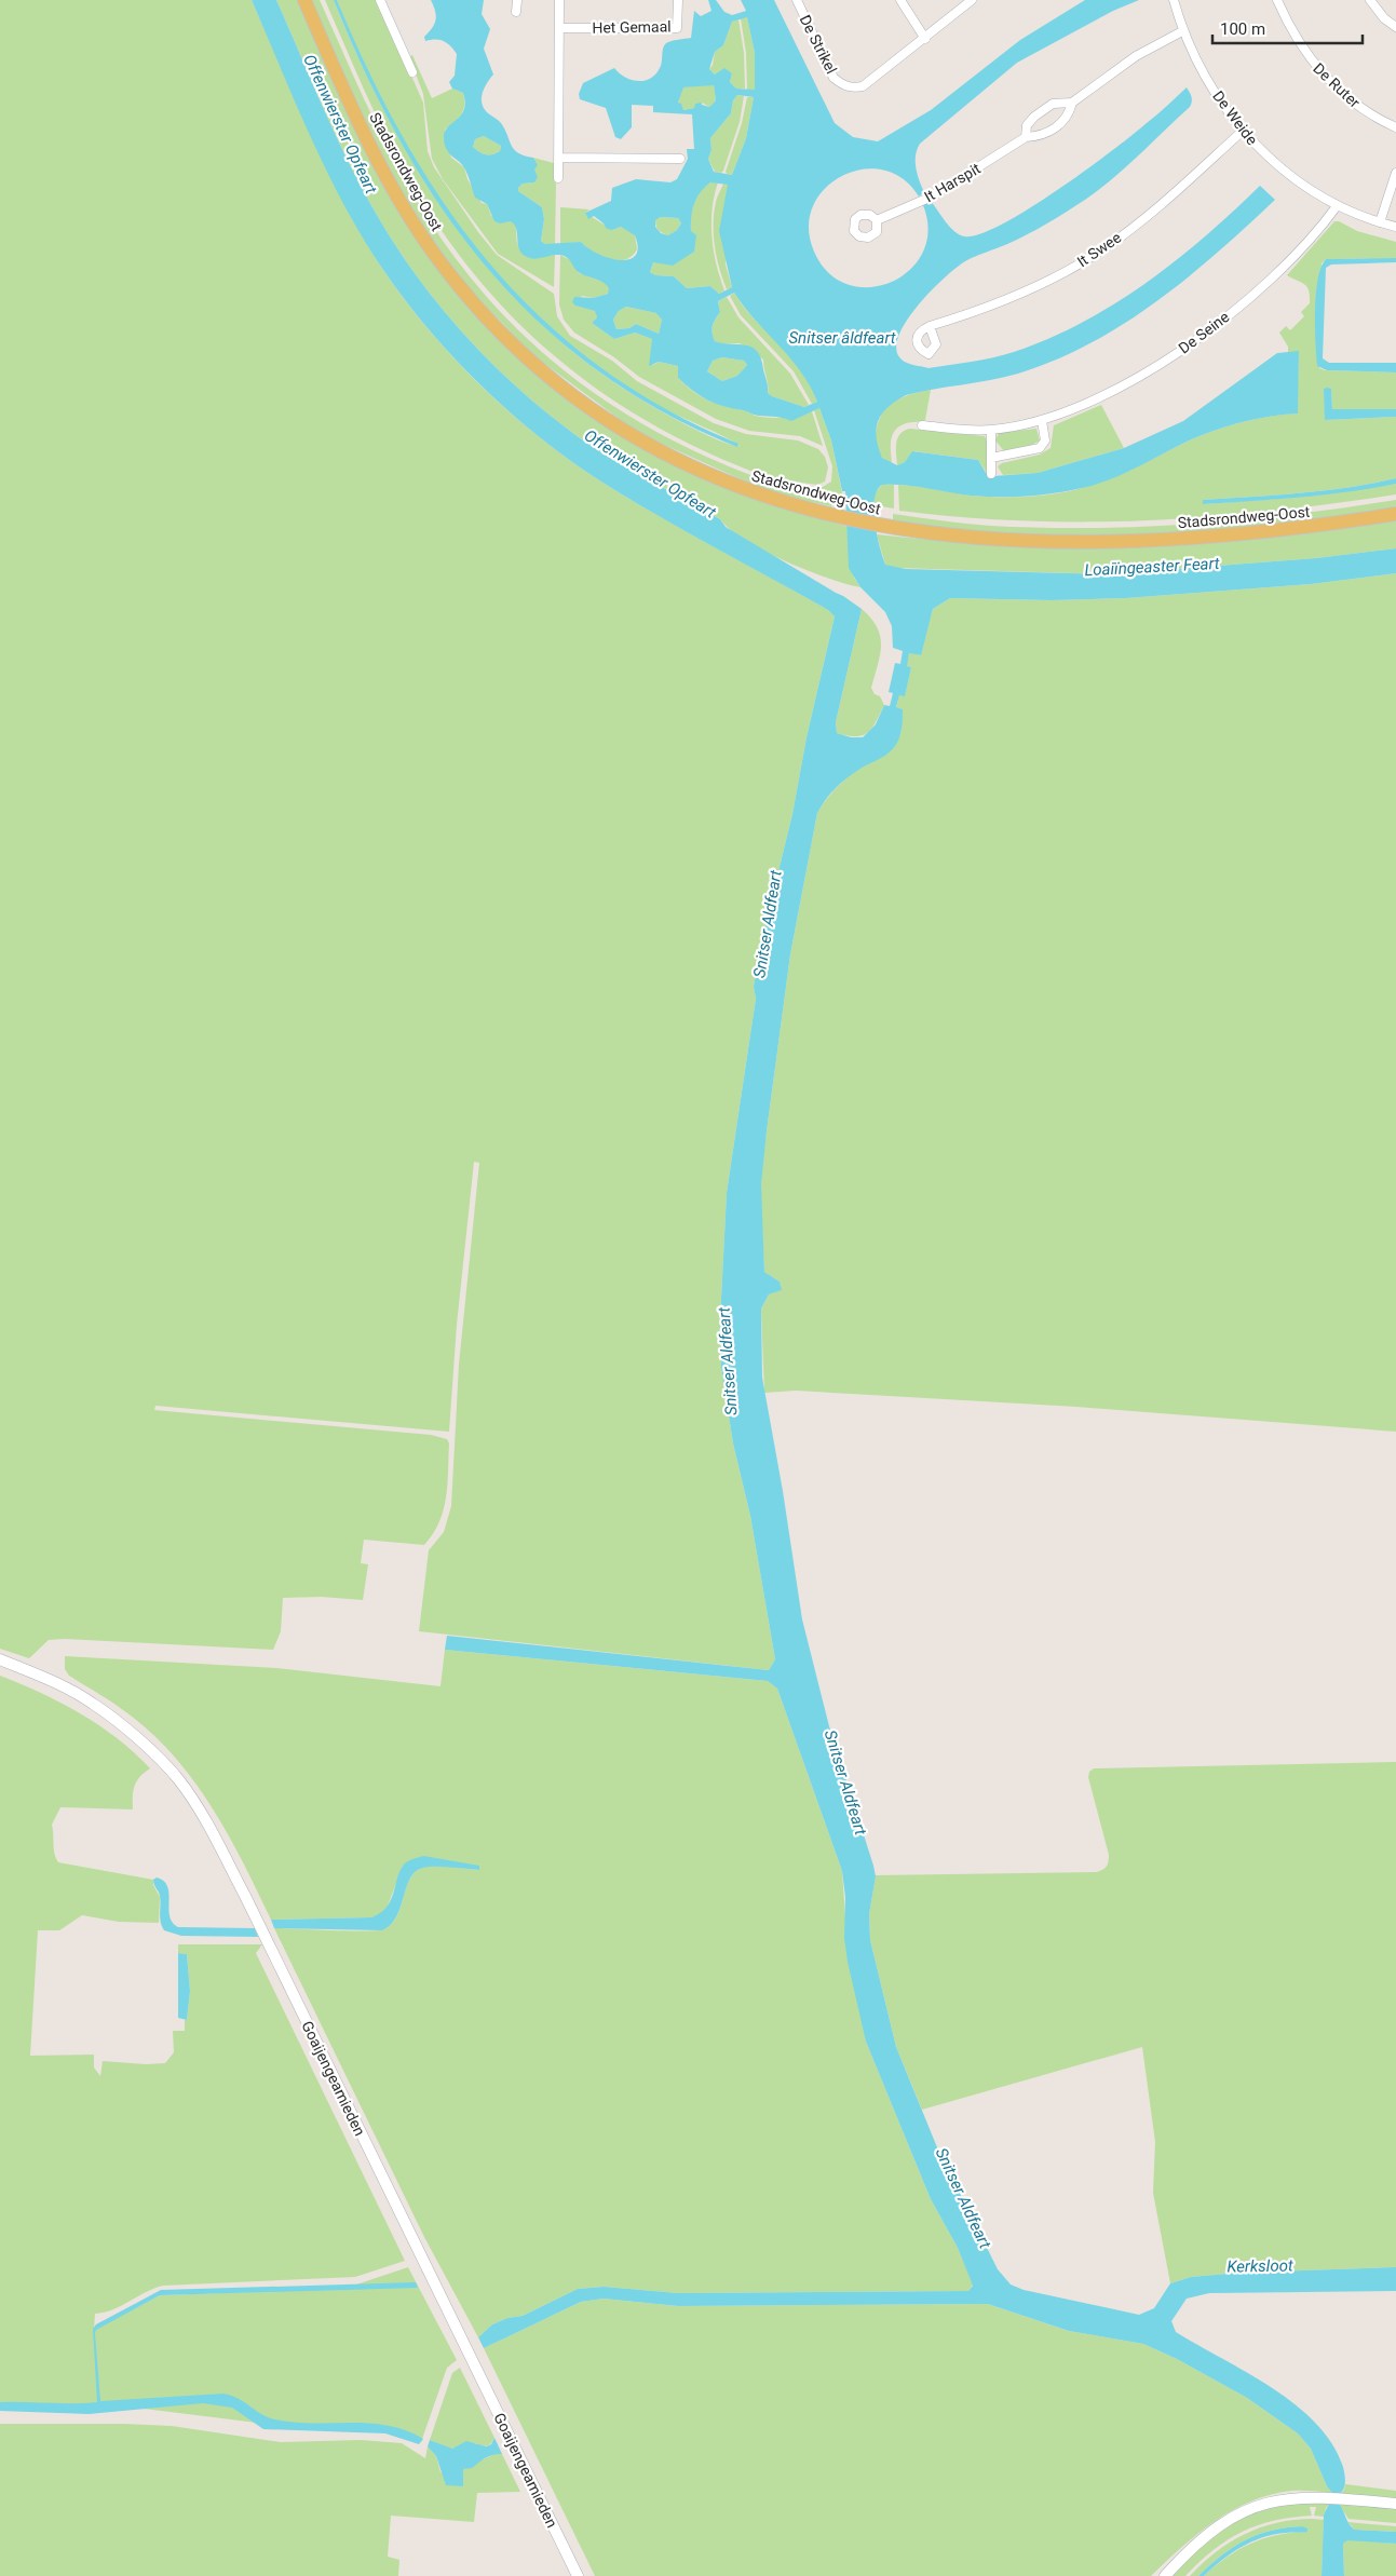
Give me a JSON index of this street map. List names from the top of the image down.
{
  "streets": {
    "main road": ["Stadsrondweg-Oost"],
    "street": [
      "Het Gemaal",
      "De Strikel",
      "De Ruter",
      "De Weide",
      "It Harspit",
      "It Swee",
      "De Seine",
      "Goaijengeamieden"
    ]
  },
  "crossings": [
    ["De Weide", "It Harspit"],
    ["De Weide", "It Swee"],
    ["De Weide", "De Seine"]
  ],
  "water": [
    "Offenwierster Opfeart",
    "Snitser âldfeart",
    "Loaiïngeaster Feart",
    "Snitser Aldfeart",
    "Kerksloot"
  ],
  "scale_bar": "100 m"
}
